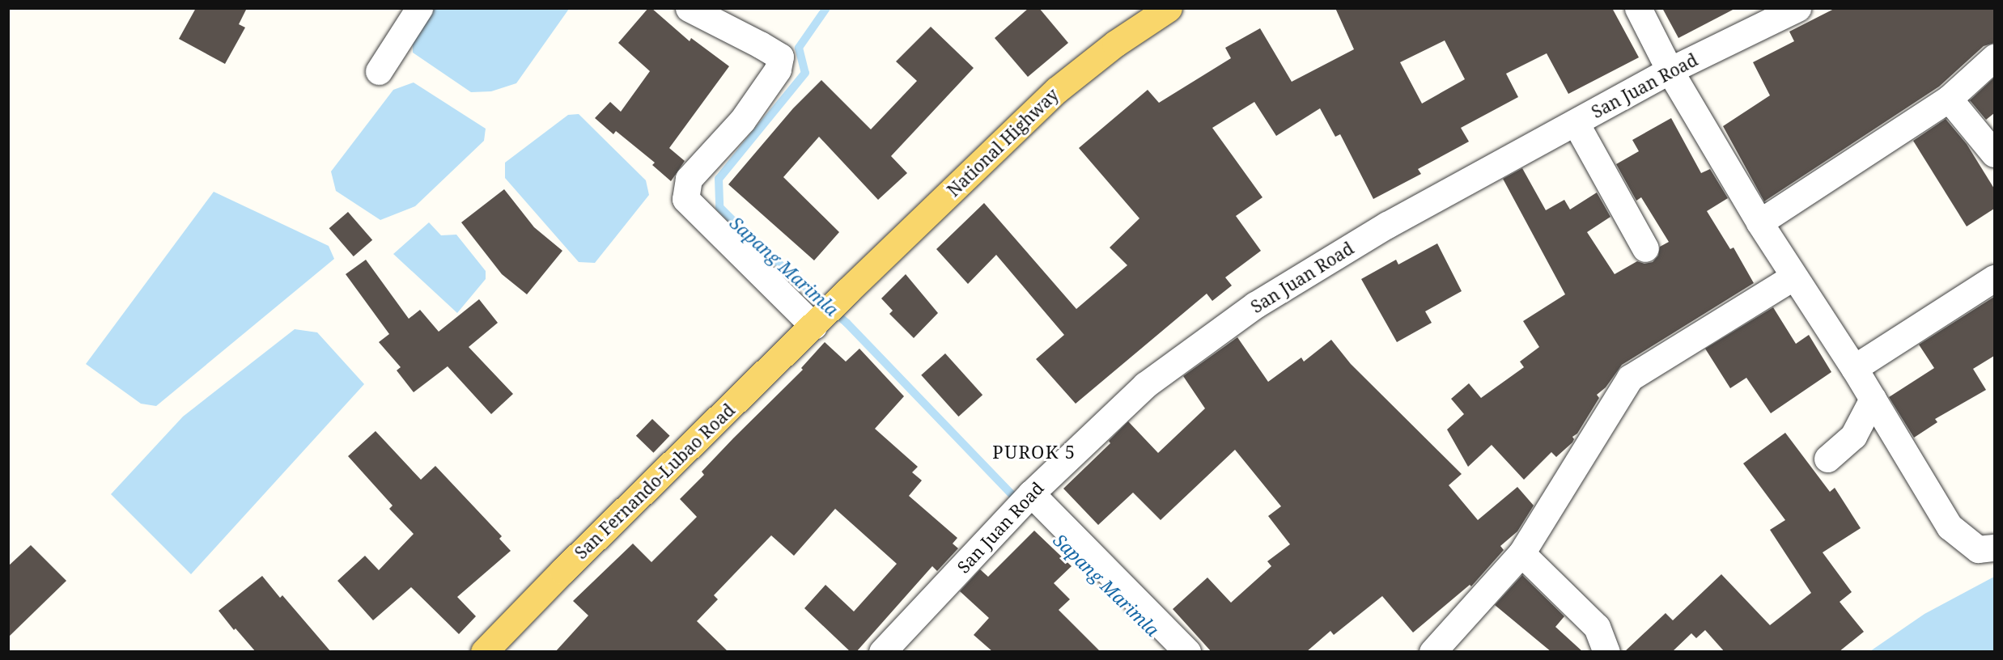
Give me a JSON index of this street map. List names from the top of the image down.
{
  "streets": {
    "main road": ["National Highway", "San Fernando-Lubao Road"],
    "street": ["San Juan Road"]
  },
  "crossings": [
    ["National Highway", "San Fernando-Lubao Road"]
  ],
  "districts": ["PUROK 5"],
  "water": ["Sapang Marimla"]
}
